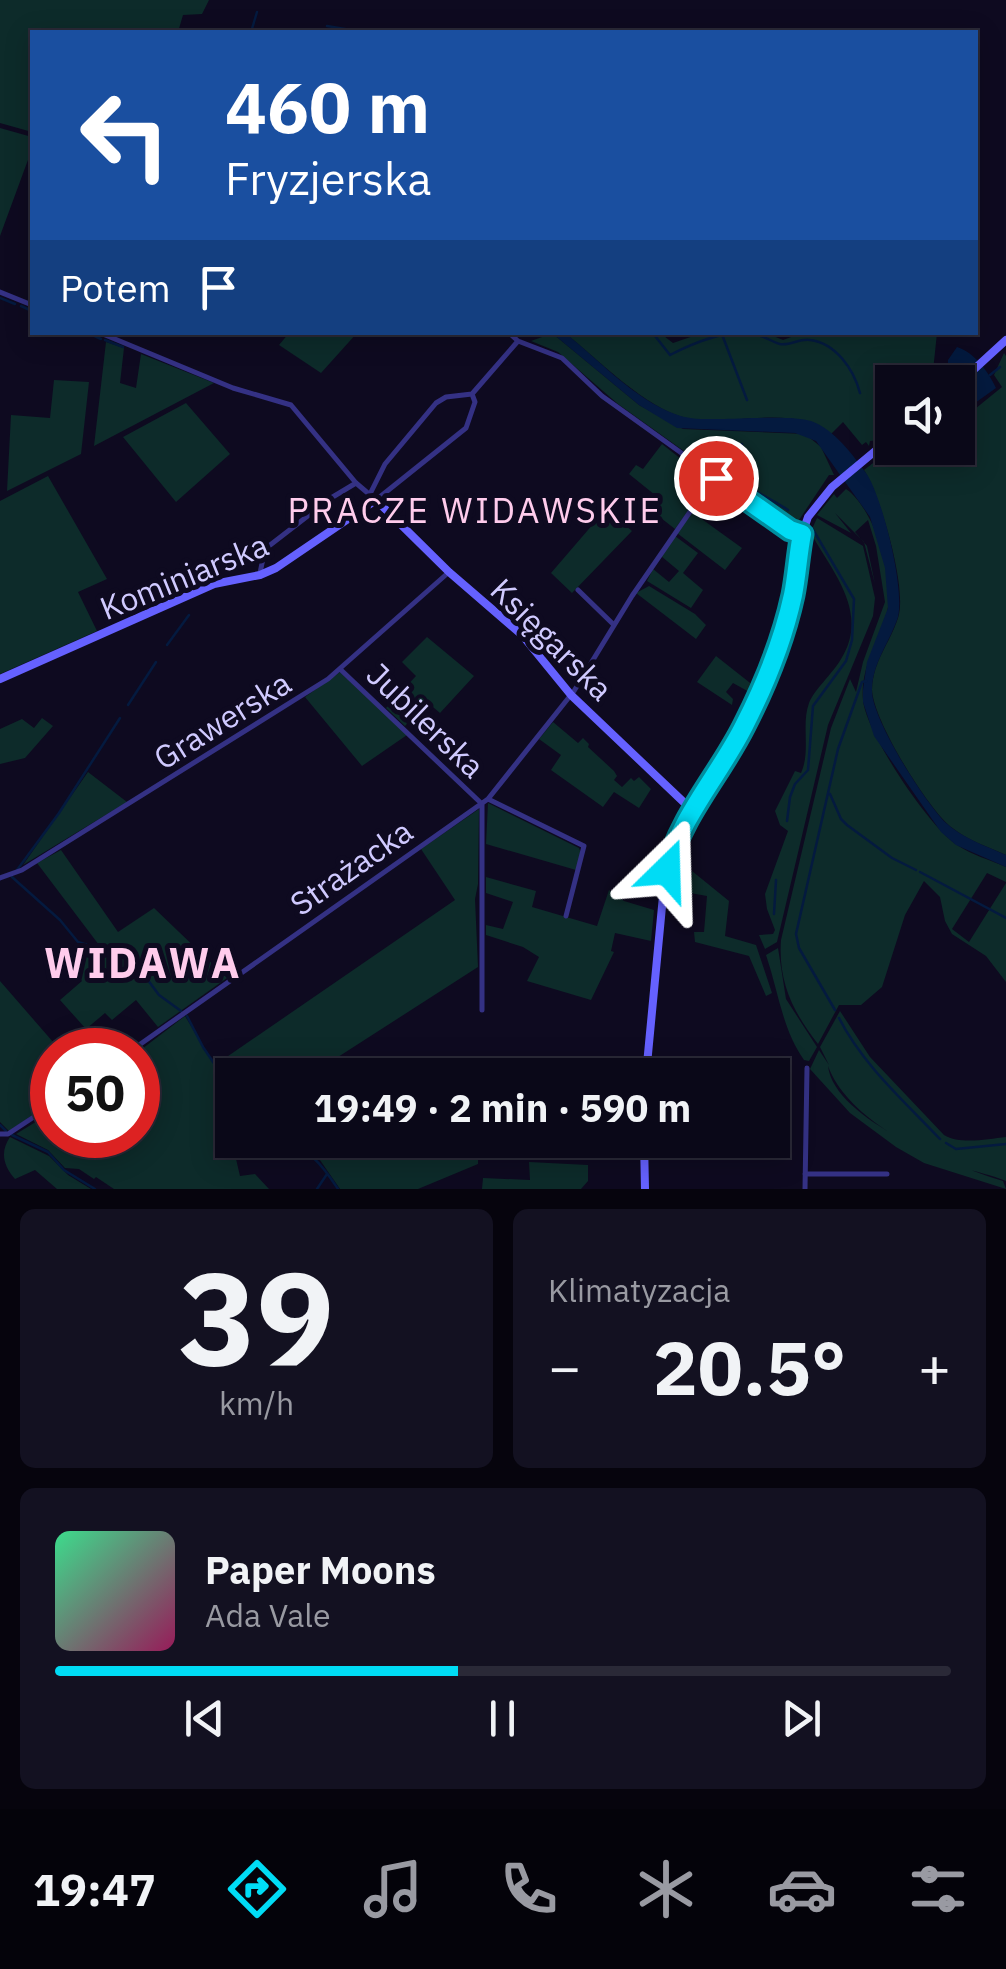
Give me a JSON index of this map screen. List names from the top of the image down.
{
  "streets": {
    "street": [
      "Kominiarska",
      "Księgarska",
      "Grawerska",
      "Jubilerska",
      "Strażacka"
    ]
  },
  "crossings": [
    ["Kominiarska", "Księgarska"],
    ["Księgarska", "Grawerska"],
    ["Księgarska", "Strażacka"],
    ["Grawerska", "Jubilerska"],
    ["Jubilerska", "Strażacka"]
  ],
  "districts": ["PRACZE WIDAWSKIE", "WIDAWA"],
  "page": {
    "turn": ["460 m", "Fryzjerska"],
    "then": "Potem",
    "limit": "50",
    "trip": "19:49 · 2 min · 590 m",
    "tile": [
      ["39", "km/h"],
      "Klimatyzacja"
    ],
    "heat": ["−", "20.5°", "+"],
    "song": ["Paper Moons", "Ada Vale"],
    "tabs": "19:47"
  }
}
